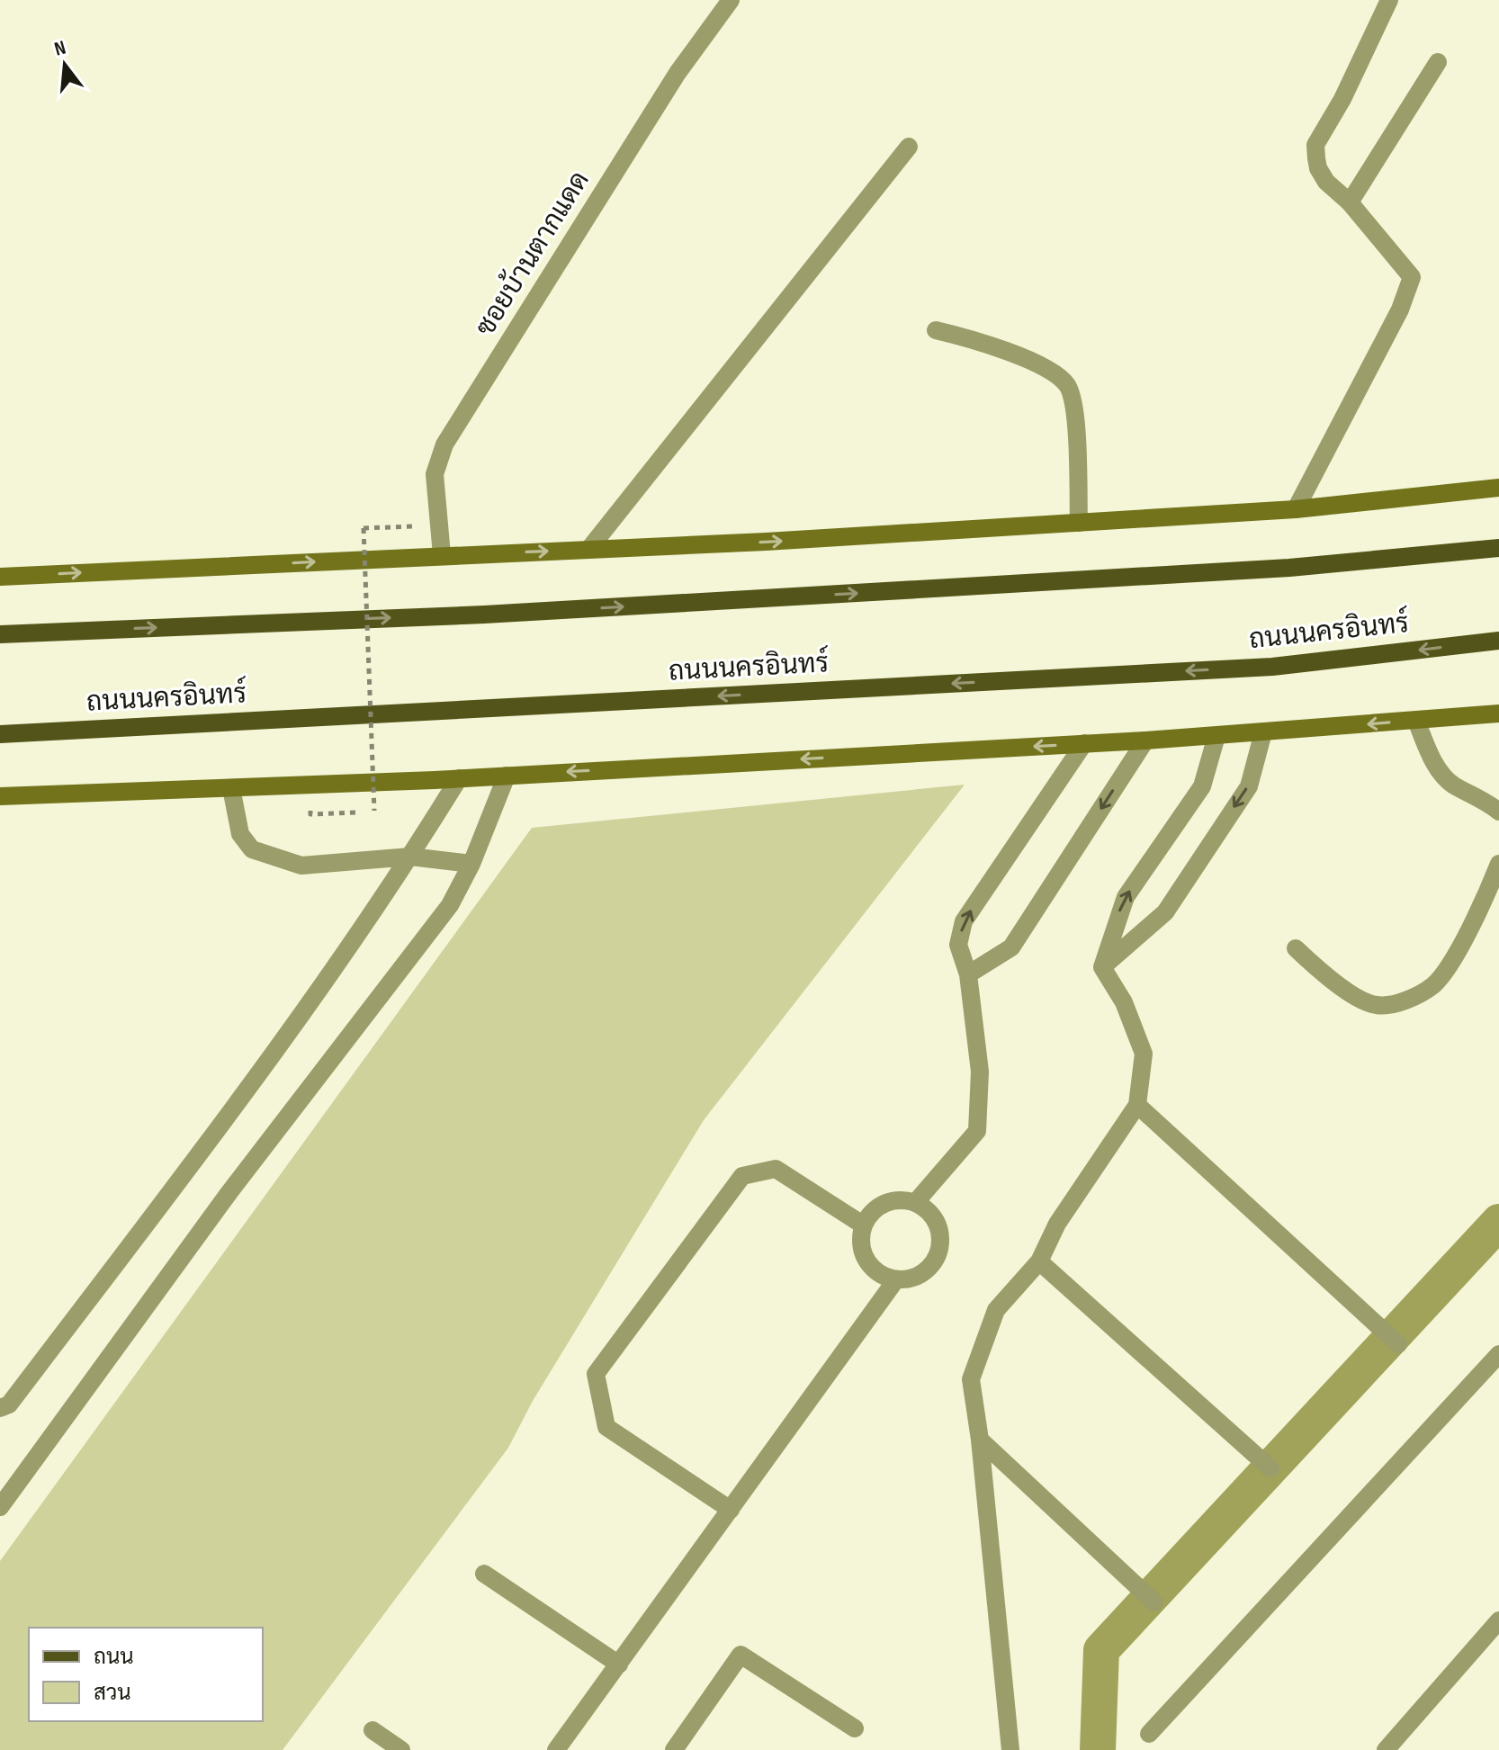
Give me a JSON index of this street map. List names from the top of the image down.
{
  "streets": {
    "main road": ["ถนนนครอินทร์"],
    "street": ["ซอยบ้านตากแดด"]
  },
  "legend": ["ถนน", "สวน"],
  "north": "top"
}
